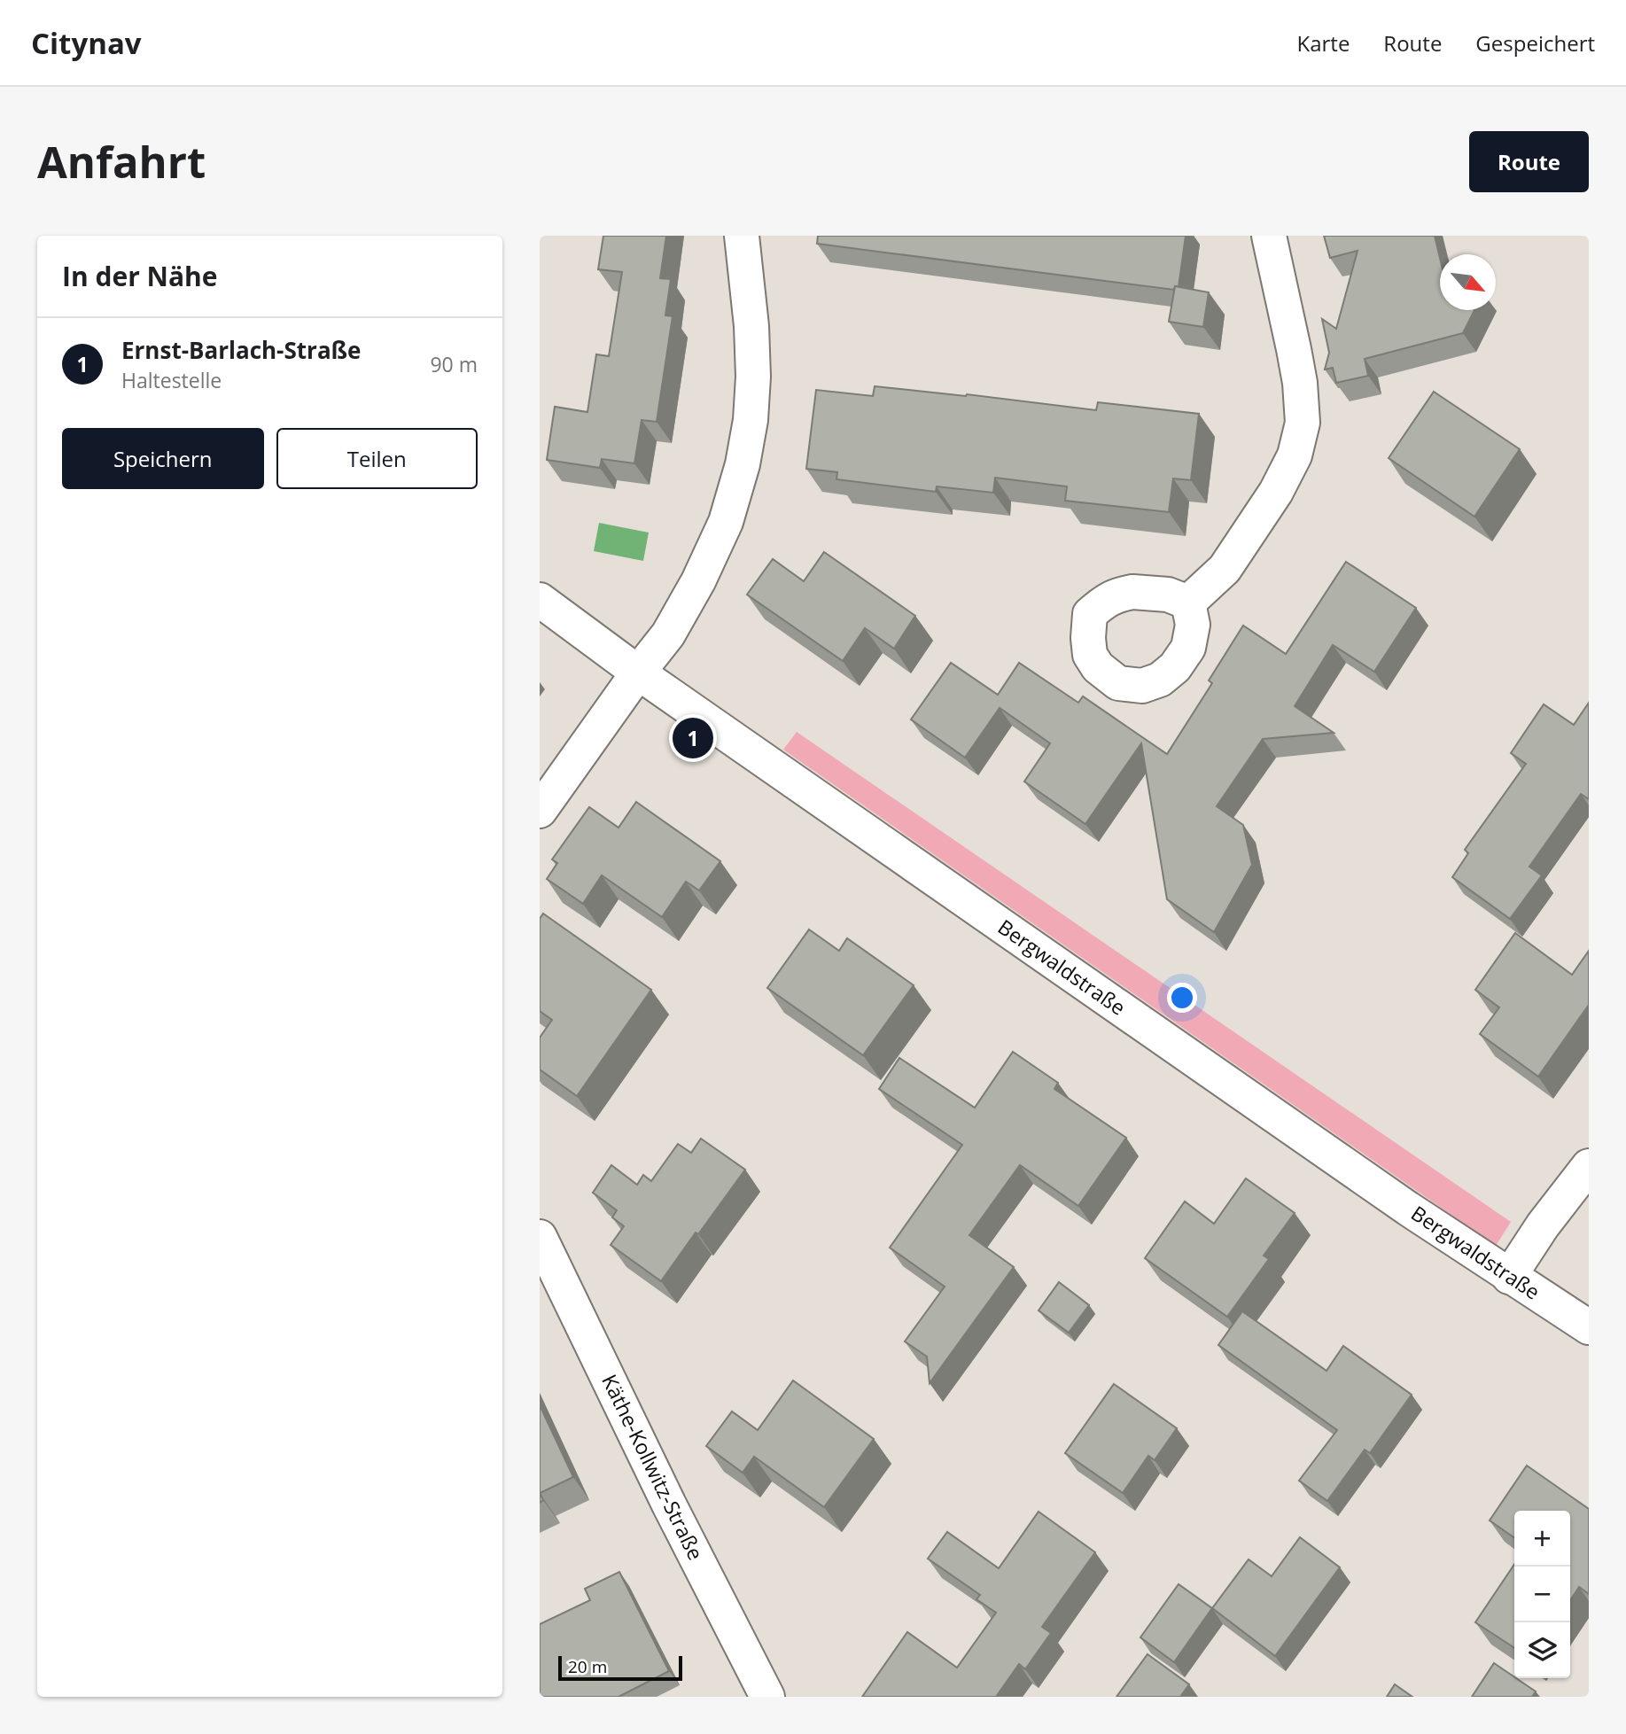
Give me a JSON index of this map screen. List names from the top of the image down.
{
  "streets": {
    "street": ["Bergwaldstraße", "Käthe-Kollwitz-Straße"]
  },
  "scale_bar": "20 m",
  "north": "bottom right",
  "page": {
    "header": "Citynav",
    "nav": ["Karte", "Route", "Gespeichert"],
    "buttons": [
      "Route",
      ["Speichern", "Teilen"]
    ],
    "title": "Anfahrt",
    "heading": "In der Nähe",
    "list": [
      {
        "mark": "1",
        "name": "Ernst-Barlach-Straße",
        "note": "Haltestelle",
        "value": "90 m"
      }
    ],
    "pins": "1",
    "map_buttons": ["+", "−"],
    "scale": "20 m"
  }
}
